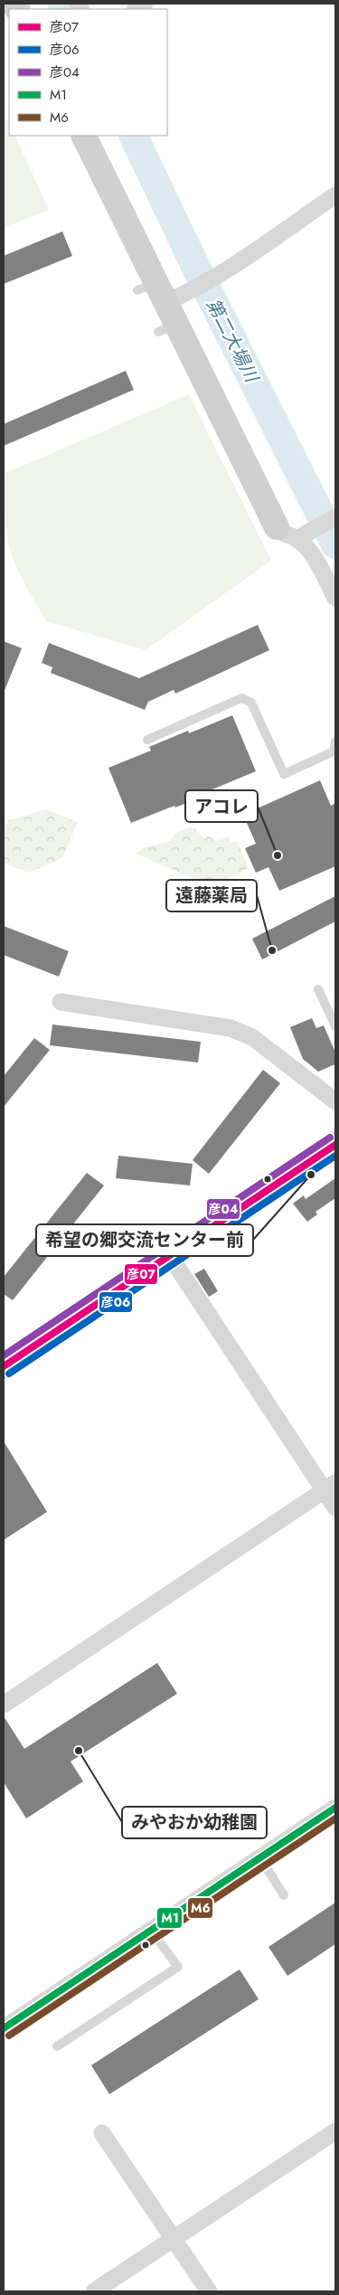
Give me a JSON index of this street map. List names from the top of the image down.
{
  "water": ["第二大場川"],
  "places": [
    "アコレ",
    "遠藤薬局",
    "希望の郷交流センター前",
    "みやおか幼稚園"
  ],
  "lines": [
    "transit line 彦04",
    "transit line 彦07",
    "transit line 彦06",
    "transit line M1",
    "transit line M6"
  ],
  "legend": [
    "彦07",
    "彦06",
    "彦04",
    "M1",
    "M6"
  ]
}
